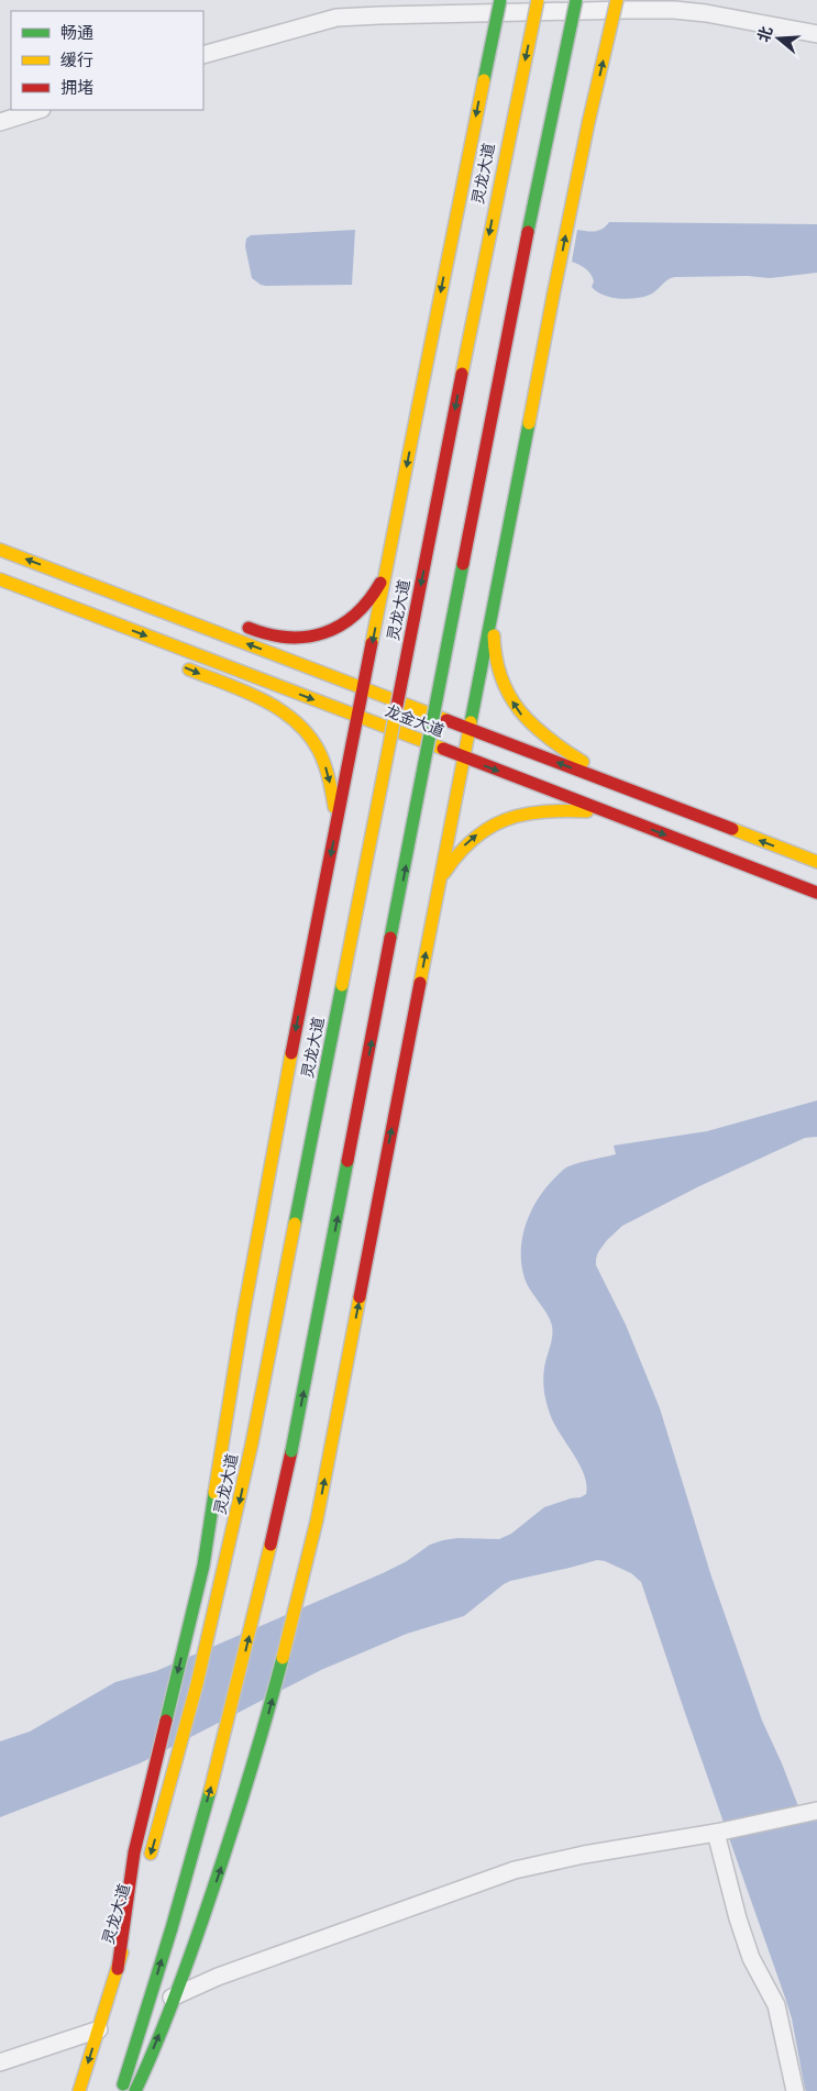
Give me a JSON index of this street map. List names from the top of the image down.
{
  "streets": {
    "main road": ["灵龙大道", "龙金大道"]
  },
  "legend": ["畅通", "缓行", "拥堵"],
  "north": "left"
}
